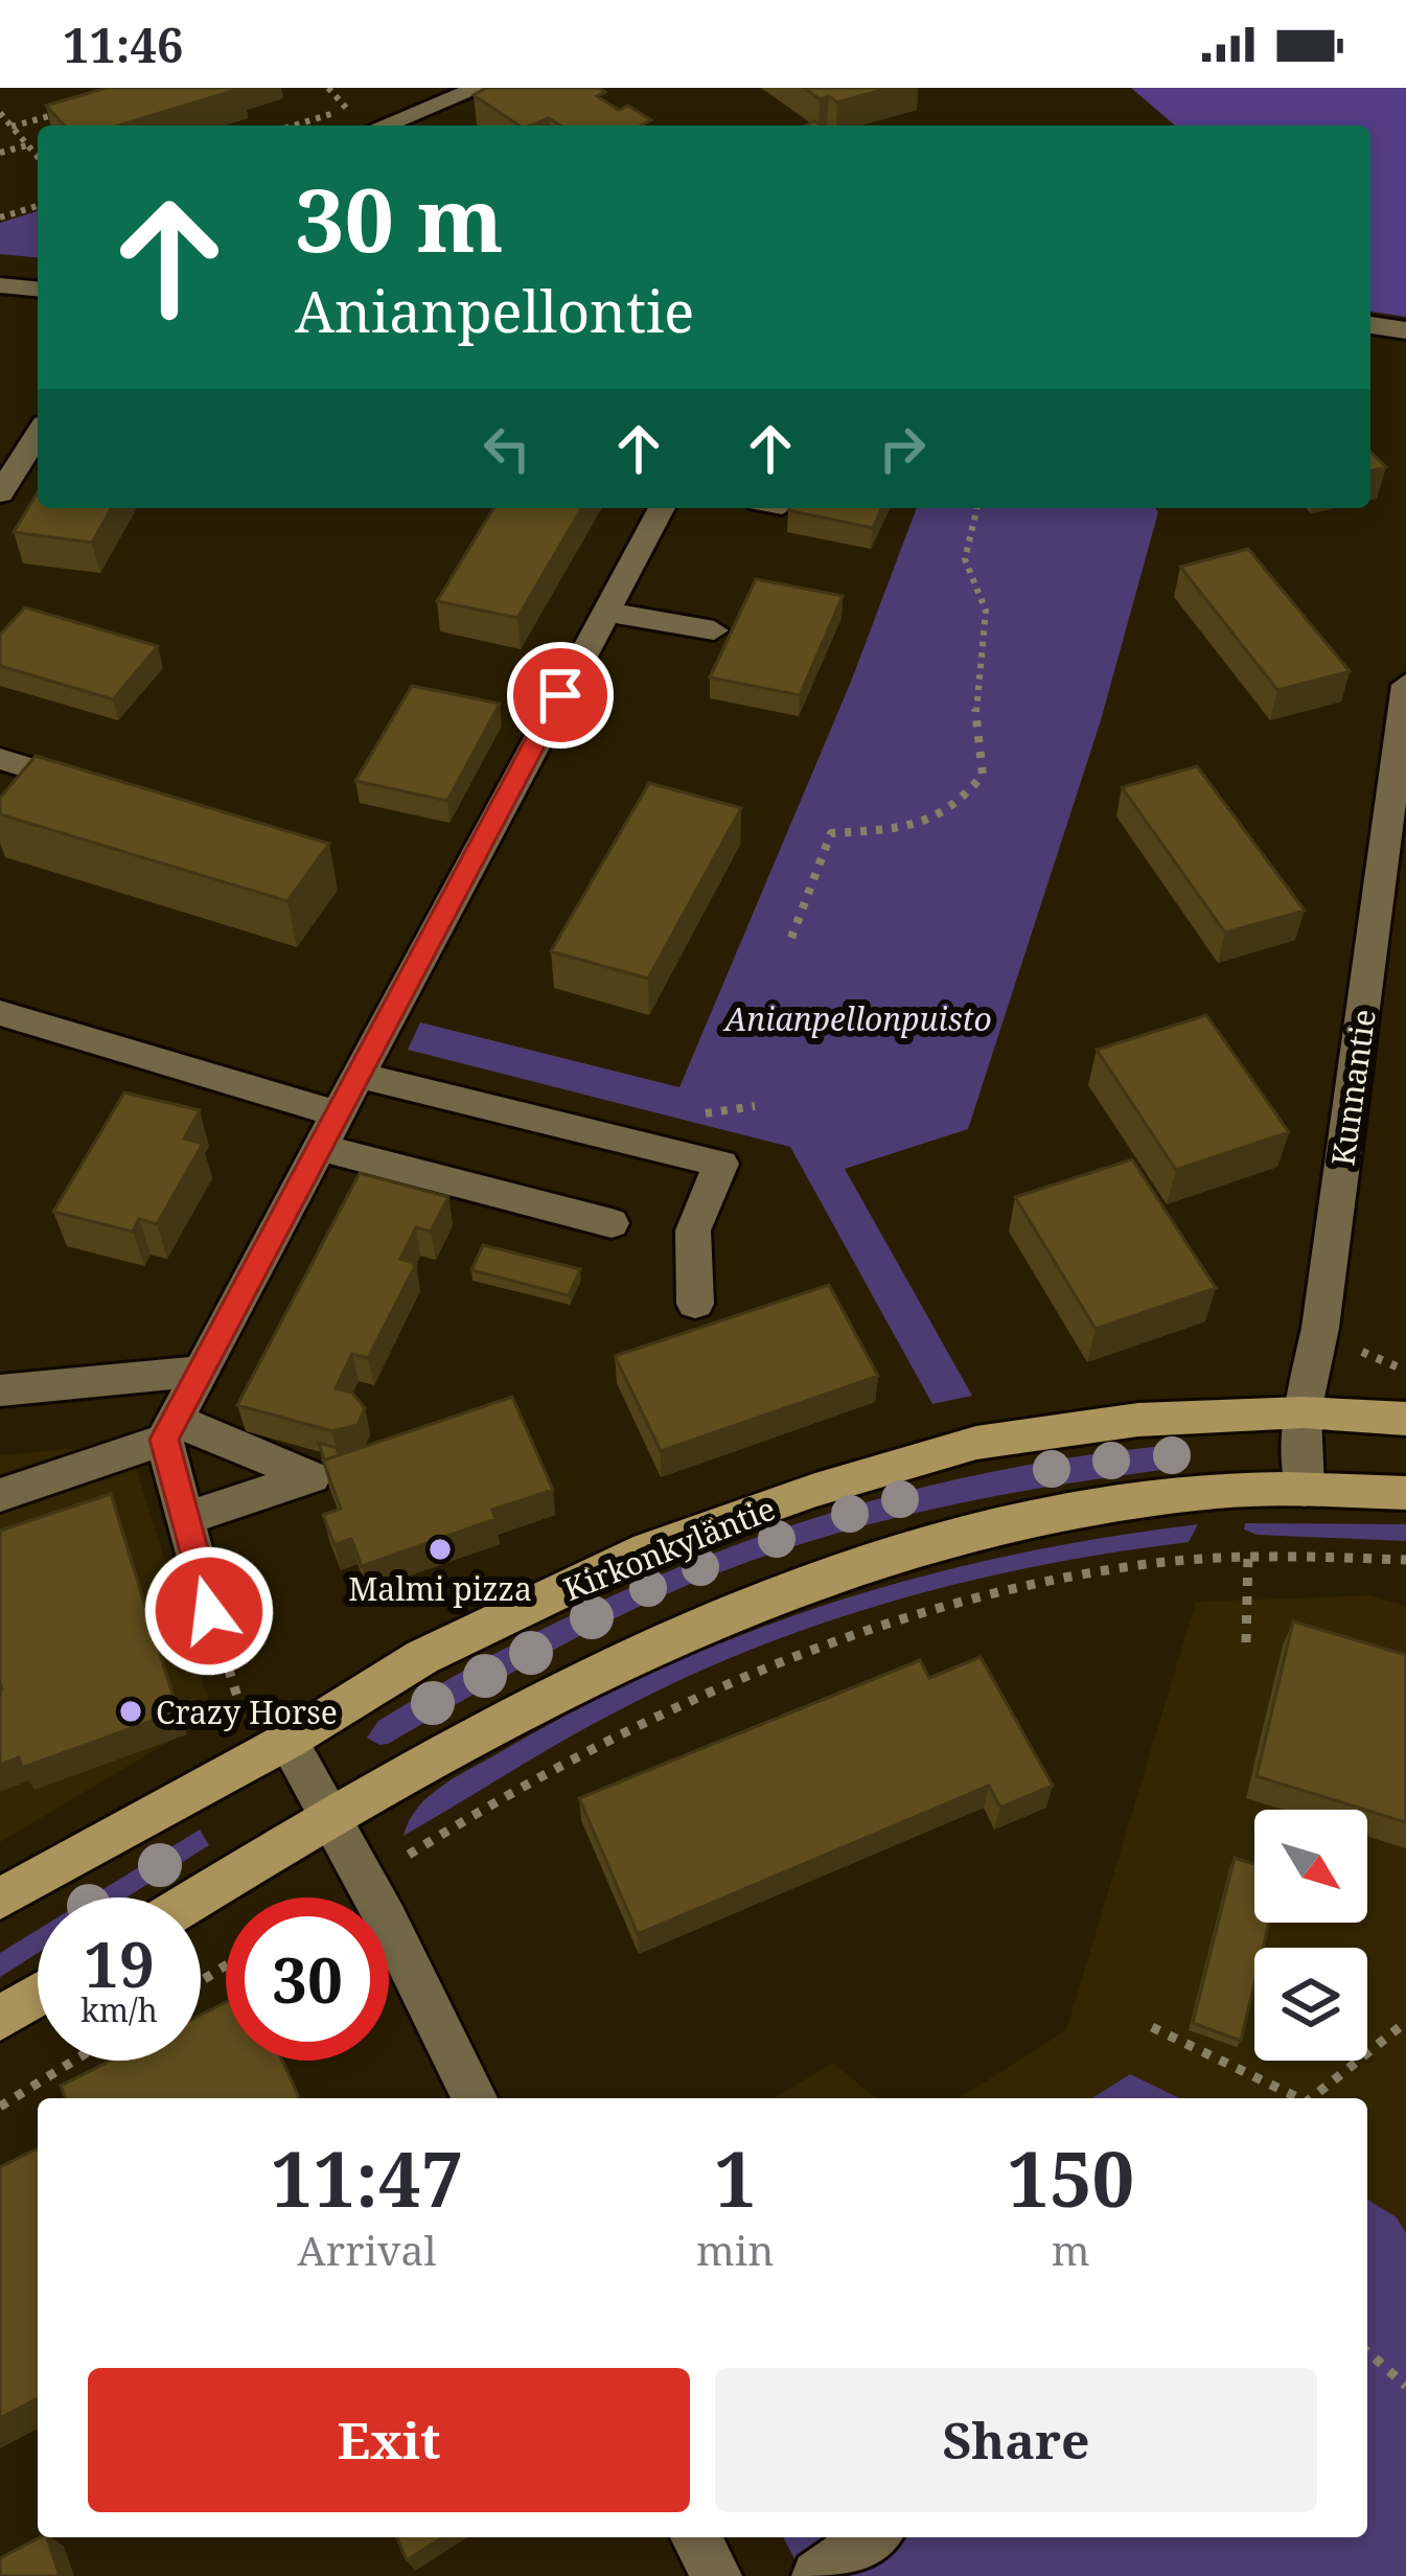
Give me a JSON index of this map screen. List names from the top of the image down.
{
  "streets": {
    "main road": ["Kirkonkyläntie"],
    "street": ["Kunnantie"]
  },
  "crossings": [
    ["Kunnantie", "Kirkonkyläntie"]
  ],
  "parks": ["Anianpellonpuisto"],
  "places": ["Malmi pizza", "Crazy Horse"],
  "north": "bottom right",
  "page": {
    "status": "11:46",
    "turn": ["30 m", "Anianpellontie"],
    "speed": "19 km/h",
    "limit": "30",
    "eta": [
      "11:47",
      "Arrival",
      "1",
      "min",
      "150",
      "m"
    ],
    "buttons": ["Exit", "Share"]
  }
}
